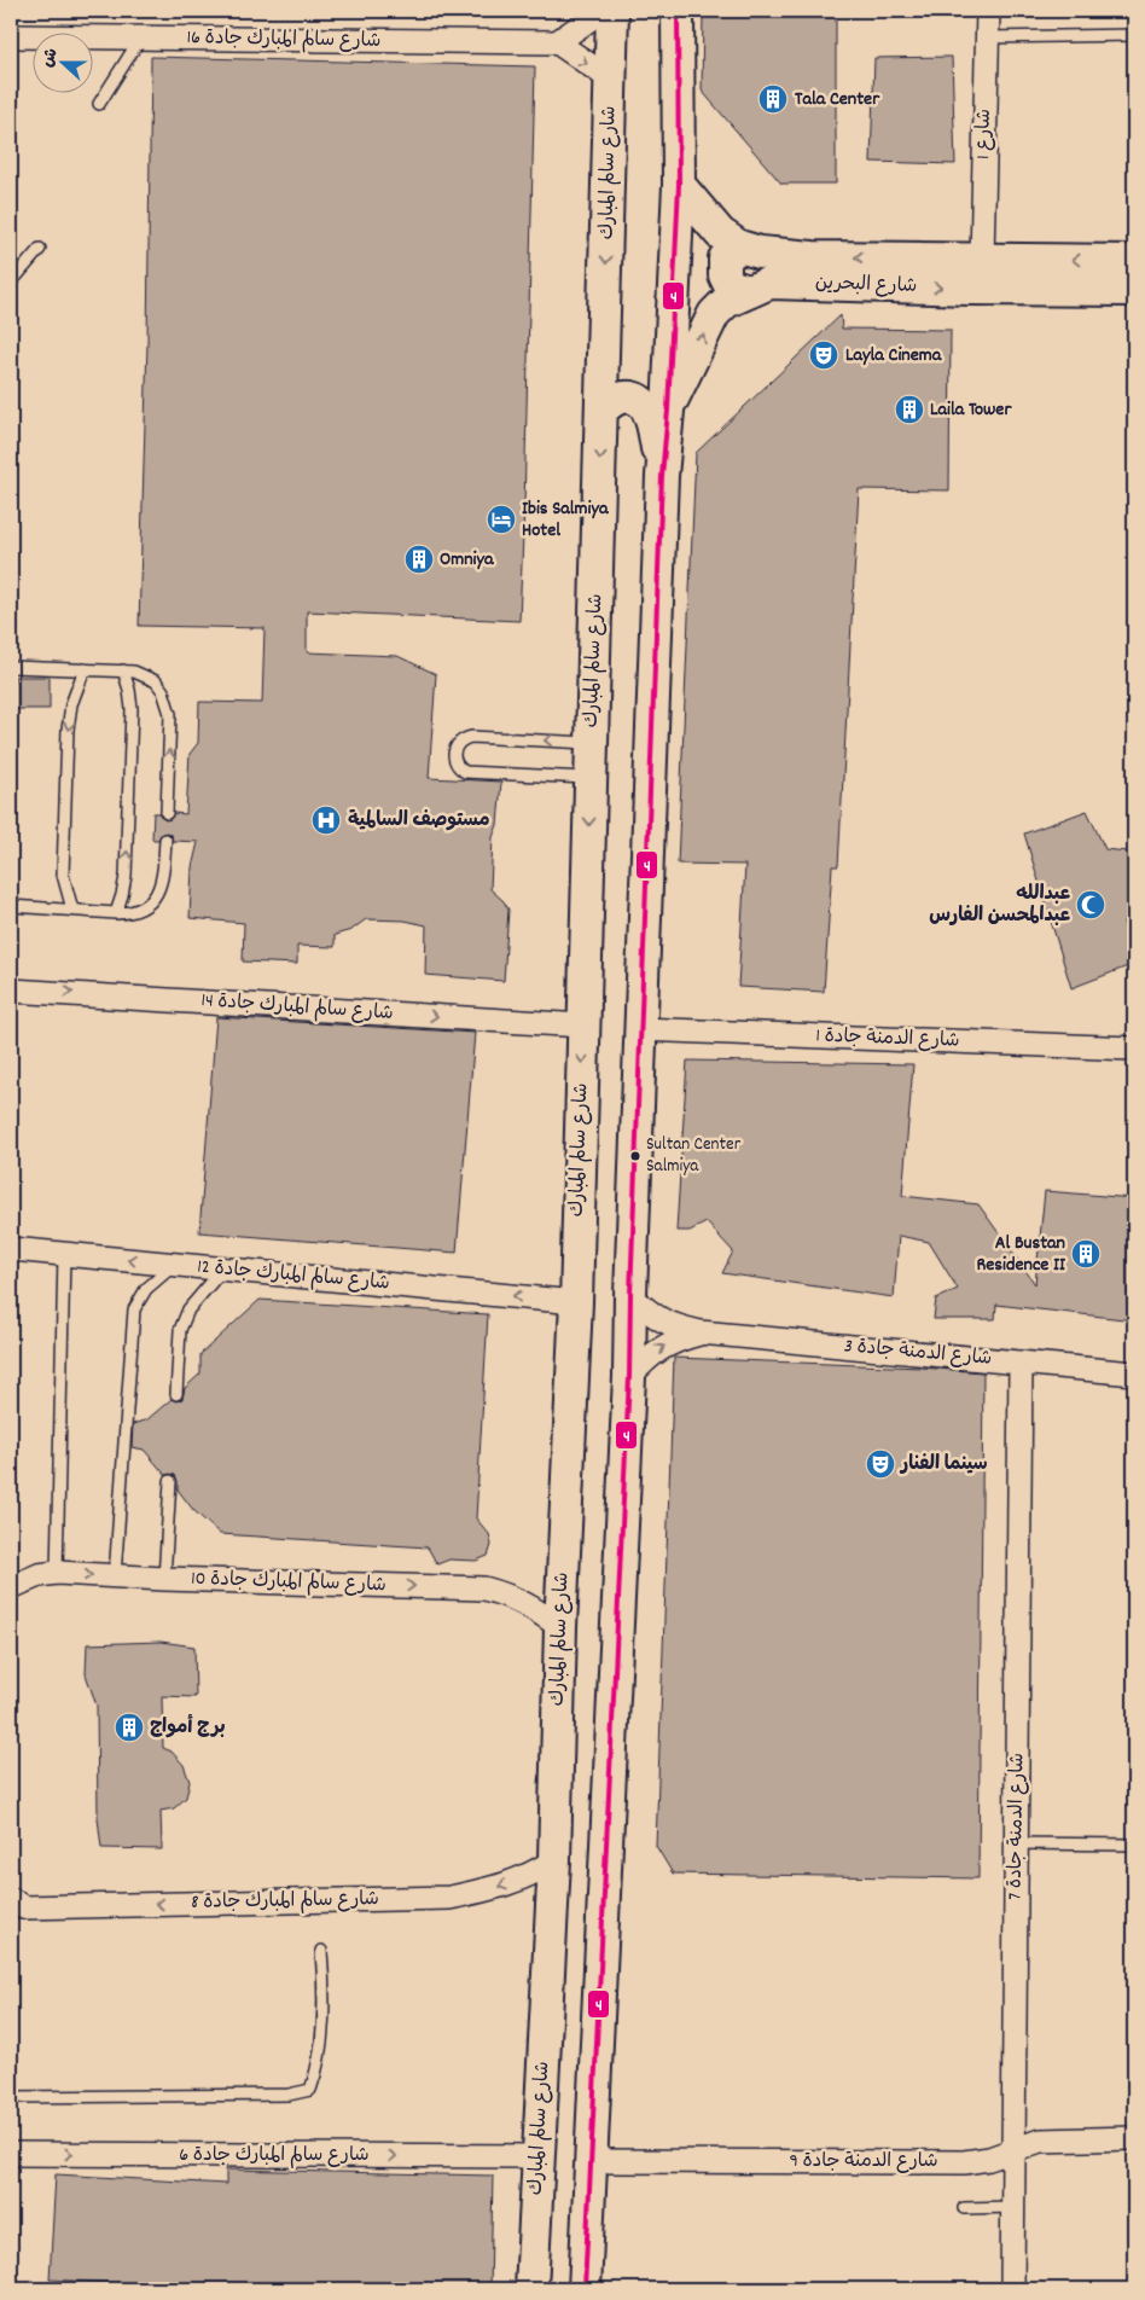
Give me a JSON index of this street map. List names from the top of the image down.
{
  "streets": {
    "main road": ["شارع سالم المبارك", "شارع البحرين"],
    "street": [
      "شارع سالم المبارك جادة 16",
      "شارع 1",
      "شارع سالم المبارك جادة 14",
      "شارع الدمنة جادة 1",
      "شارع سالم المبارك جادة 12",
      "شارع الدمنة جادة 3",
      "شارع سالم المبارك جادة 10",
      "شارع الدمنة جادة 7",
      "شارع سالم المبارك جادة 8",
      "شارع سالم المبارك جادة 6",
      "شارع الدمنة جادة 9"
    ]
  },
  "crossings": [
    ["شارع 1", "شارع البحرين"],
    ["شارع سالم المبارك", "شارع سالم المبارك جادة 14"],
    ["شارع سالم المبارك", "شارع سالم المبارك جادة 12"],
    ["شارع سالم المبارك", "شارع سالم المبارك جادة 10"],
    ["شارع سالم المبارك", "شارع سالم المبارك جادة 8"],
    ["شارع سالم المبارك", "شارع سالم المبارك جادة 6"],
    ["شارع الدمنة جادة 3", "شارع الدمنة جادة 7"],
    ["شارع الدمنة جادة 7", "شارع الدمنة جادة 9"]
  ],
  "one_way": [
    "شارع سالم المبارك جادة 14",
    "شارع سالم المبارك جادة 12",
    "شارع سالم المبارك جادة 10",
    "شارع سالم المبارك جادة 8",
    "شارع سالم المبارك جادة 6"
  ],
  "places": {
    "building": [
      "Tala Center",
      "Laila Tower",
      "Omniya",
      "Al Bustan Residence II",
      "برج أمواج"
    ],
    "theatre": ["Layla Cinema", "سينما الفنار"],
    "hotel": ["Ibis Salmiya Hotel"],
    "hospital": ["مستوصف السالمية"],
    "mosque": ["عبدالله عبدالمحسن الفارس"],
    "other": ["Sultan Center Salmiya"]
  },
  "lines": ["transit line 4"],
  "north": "left"
}
